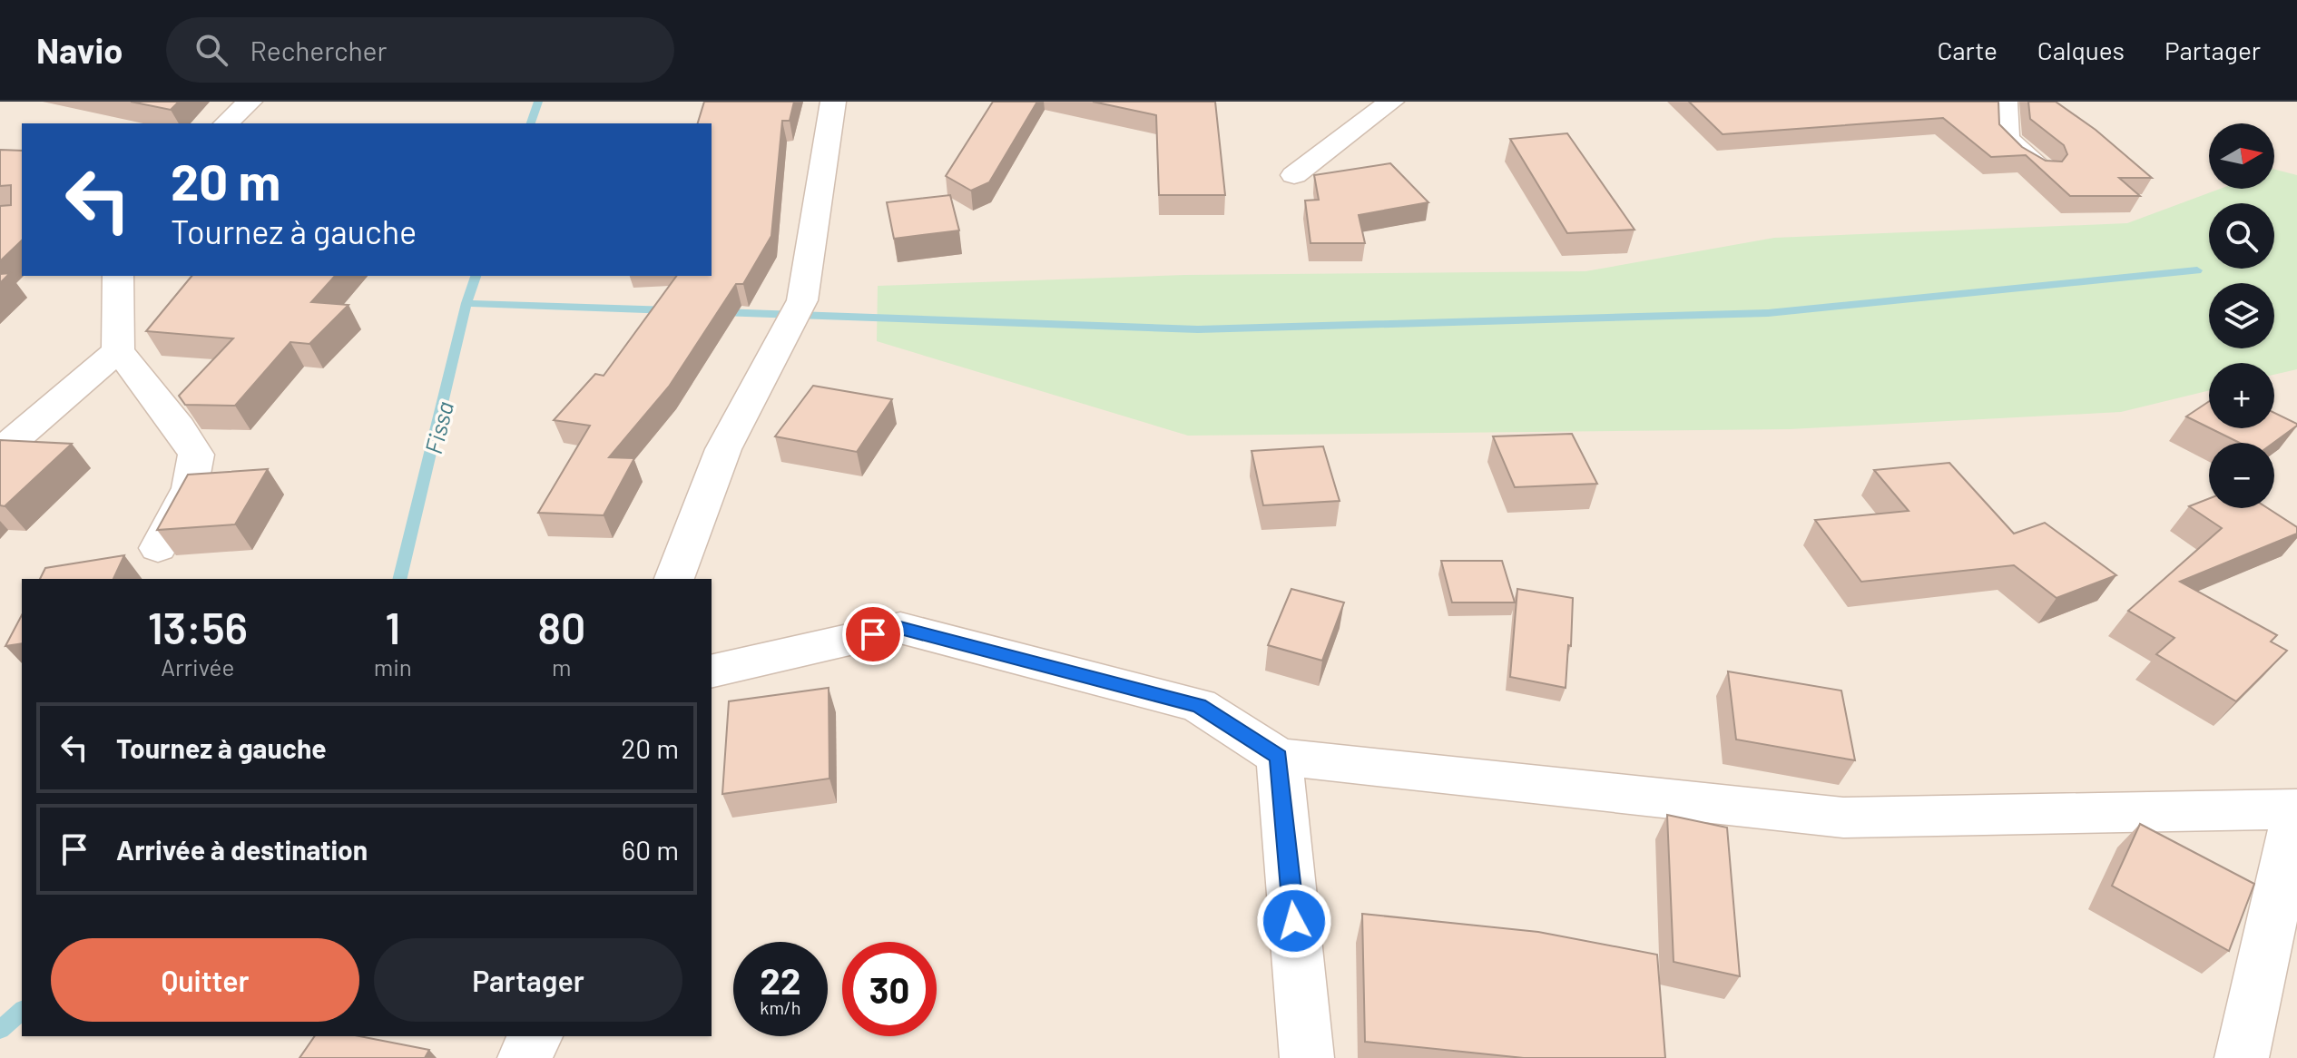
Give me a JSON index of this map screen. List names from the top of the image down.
{
  "water": ["Fissa"],
  "north": "right",
  "page": {
    "header": "Navio",
    "search": "Rechercher",
    "nav": ["Carte", "Calques", "Partager"],
    "map_buttons": ["+", "−"],
    "turn": ["20 m", "Tournez à gauche"],
    "eta": [
      "13:56",
      "Arrivée",
      "1",
      "min",
      "80",
      "m"
    ],
    "list": [
      {
        "name": "Tournez à gauche",
        "value": "20 m"
      },
      {
        "name": "Arrivée à destination",
        "value": "60 m"
      }
    ],
    "buttons": ["Quitter", "Partager"],
    "speed": "22 km/h",
    "limit": "30"
  }
}
